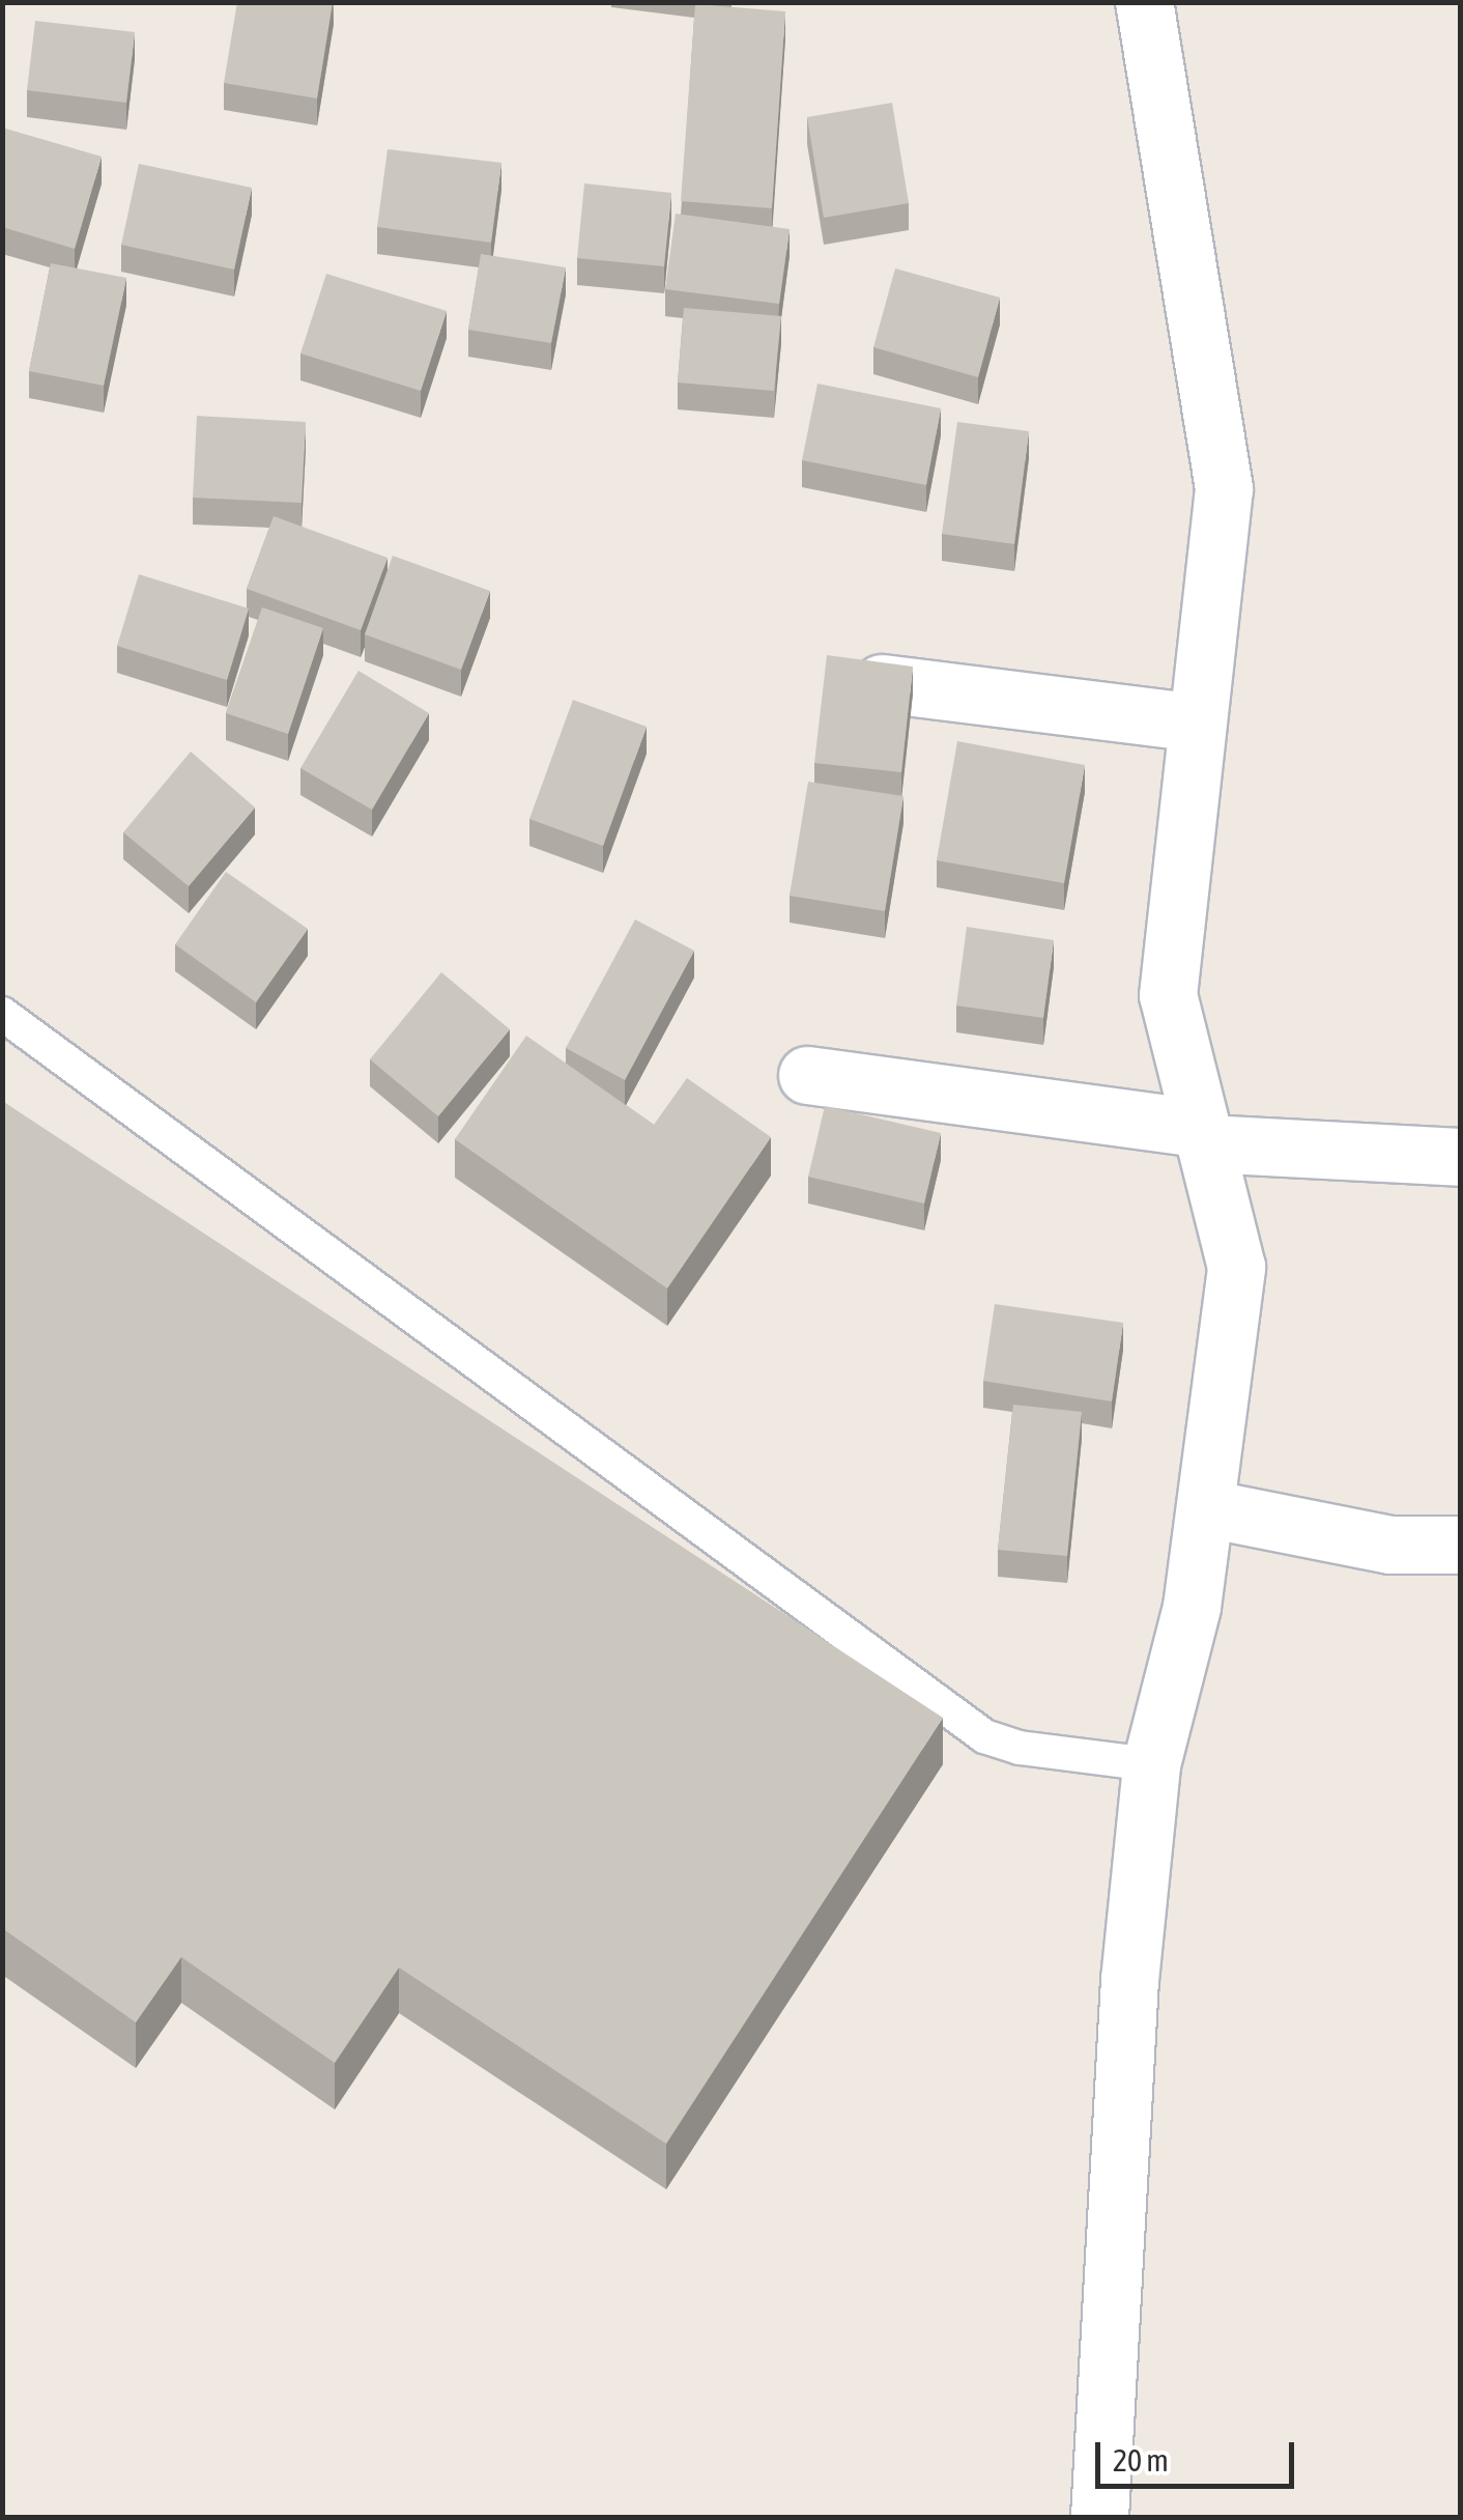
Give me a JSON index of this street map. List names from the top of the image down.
{
  "scale_bar": "20 m"
}
